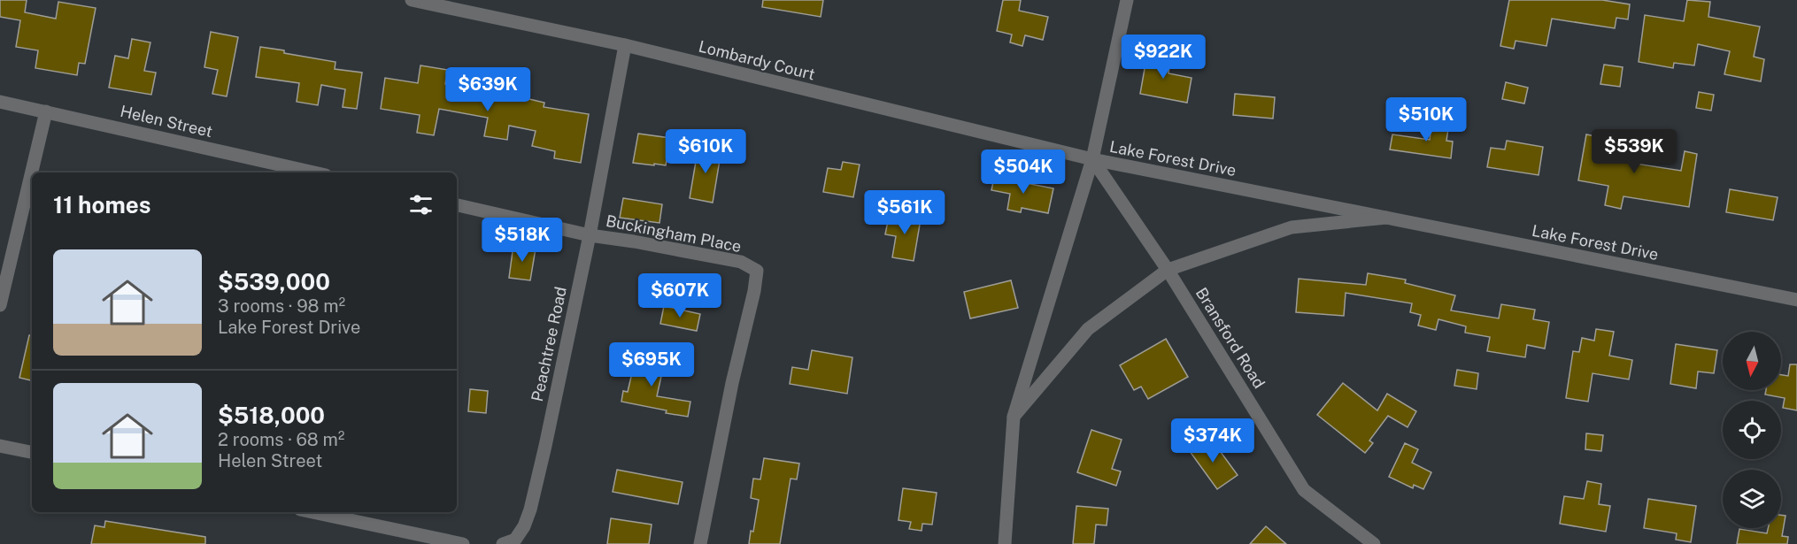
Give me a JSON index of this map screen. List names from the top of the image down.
{
  "streets": {
    "street": [
      "Lombardy Court",
      "Helen Street",
      "Lake Forest Drive",
      "Buckingham Place",
      "Bransford Road",
      "Peachtree Road"
    ]
  },
  "crossings": [
    ["Lombardy Court", "Lake Forest Drive"],
    ["Lombardy Court", "Bransford Road"],
    ["Lombardy Court", "Peachtree Road"],
    ["Lake Forest Drive", "Bransford Road"],
    ["Buckingham Place", "Peachtree Road"]
  ],
  "north": "bottom",
  "page": {
    "price": [
      "$922K",
      "$639K",
      "$510K",
      "$610K",
      "$539K",
      "$504K",
      "$561K",
      "$518K",
      "$607K",
      "$695K",
      "$374K"
    ],
    "heading": "11 homes",
    "list": [
      {
        "name": "$539,000",
        "note": "3 rooms · 98 m² · Lake Forest Drive"
      },
      {
        "name": "$518,000",
        "note": "2 rooms · 68 m² · Helen Street"
      }
    ]
  }
}
